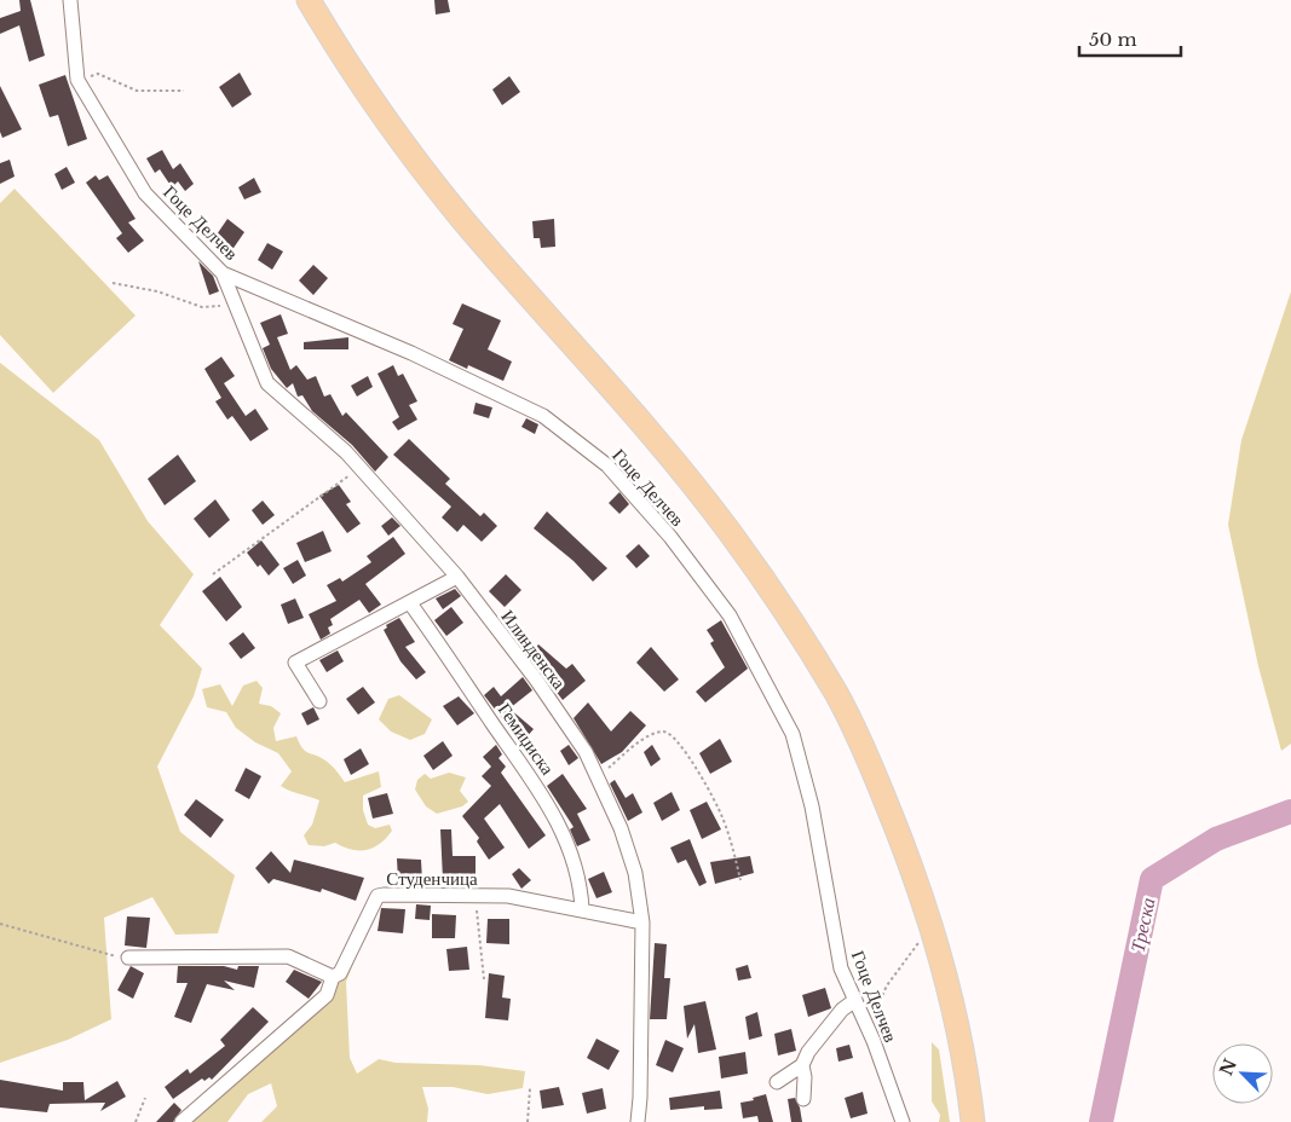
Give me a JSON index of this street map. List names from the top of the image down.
{
  "streets": {
    "street": [
      "Гоце Делчев",
      "Илинденска",
      "Гемиџиска",
      "Студенчица"
    ]
  },
  "crossings": [
    ["Гоце Делчев", "Илинденска"],
    ["Илинденска", "Студенчица"],
    ["Гемиџиска", "Студенчица"]
  ],
  "water": ["Треска"],
  "scale_bar": "50 m",
  "north": "top left"
}
